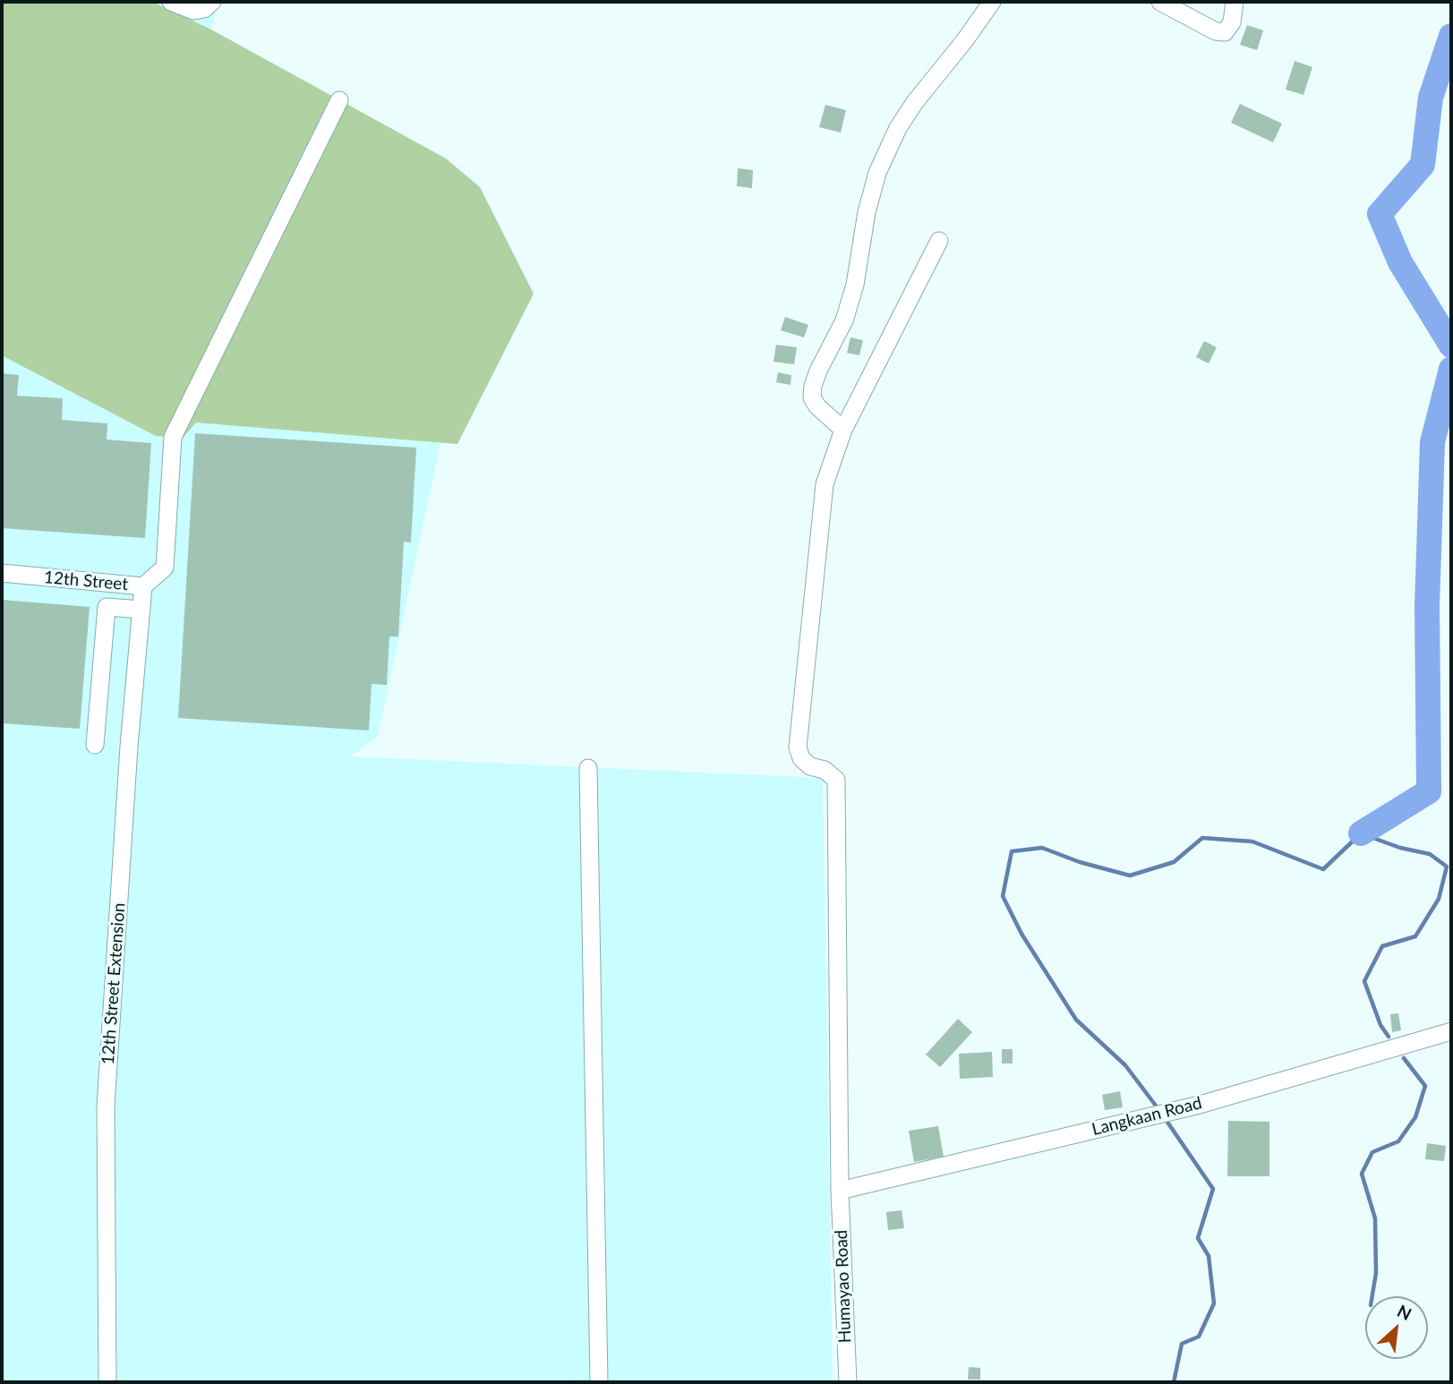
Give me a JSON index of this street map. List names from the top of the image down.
{
  "streets": {
    "street": [
      "12th Street",
      "12th Street Extension",
      "Langkaan Road",
      "Humayao Road"
    ]
  },
  "crossings": [
    ["12th Street", "12th Street Extension"],
    ["Langkaan Road", "Humayao Road"]
  ],
  "north": "top right"
}
